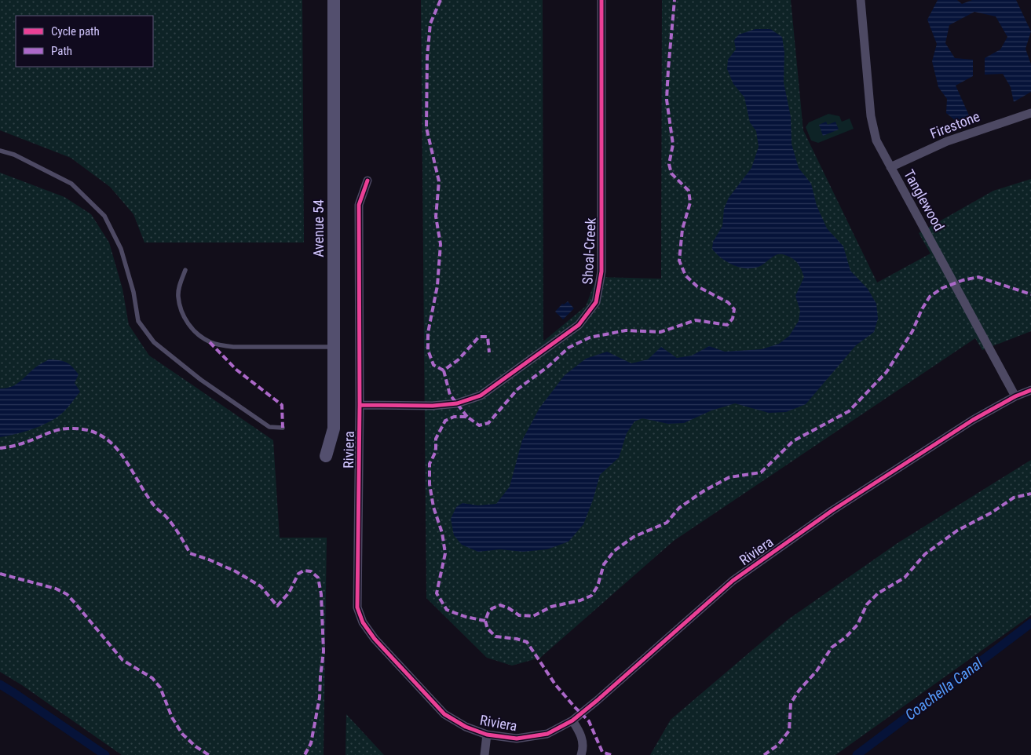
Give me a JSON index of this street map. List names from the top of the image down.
{
  "streets": {
    "street": [
      "Firestone",
      "Tanglewood",
      "Avenue 54",
      "Shoal-Creek",
      "Riviera"
    ]
  },
  "crossings": [
    ["Firestone", "Tanglewood"],
    ["Tanglewood", "Riviera"],
    ["Shoal-Creek", "Riviera"]
  ],
  "water": ["Coachella Canal"],
  "legend": ["Cycle path", "Path"]
}
